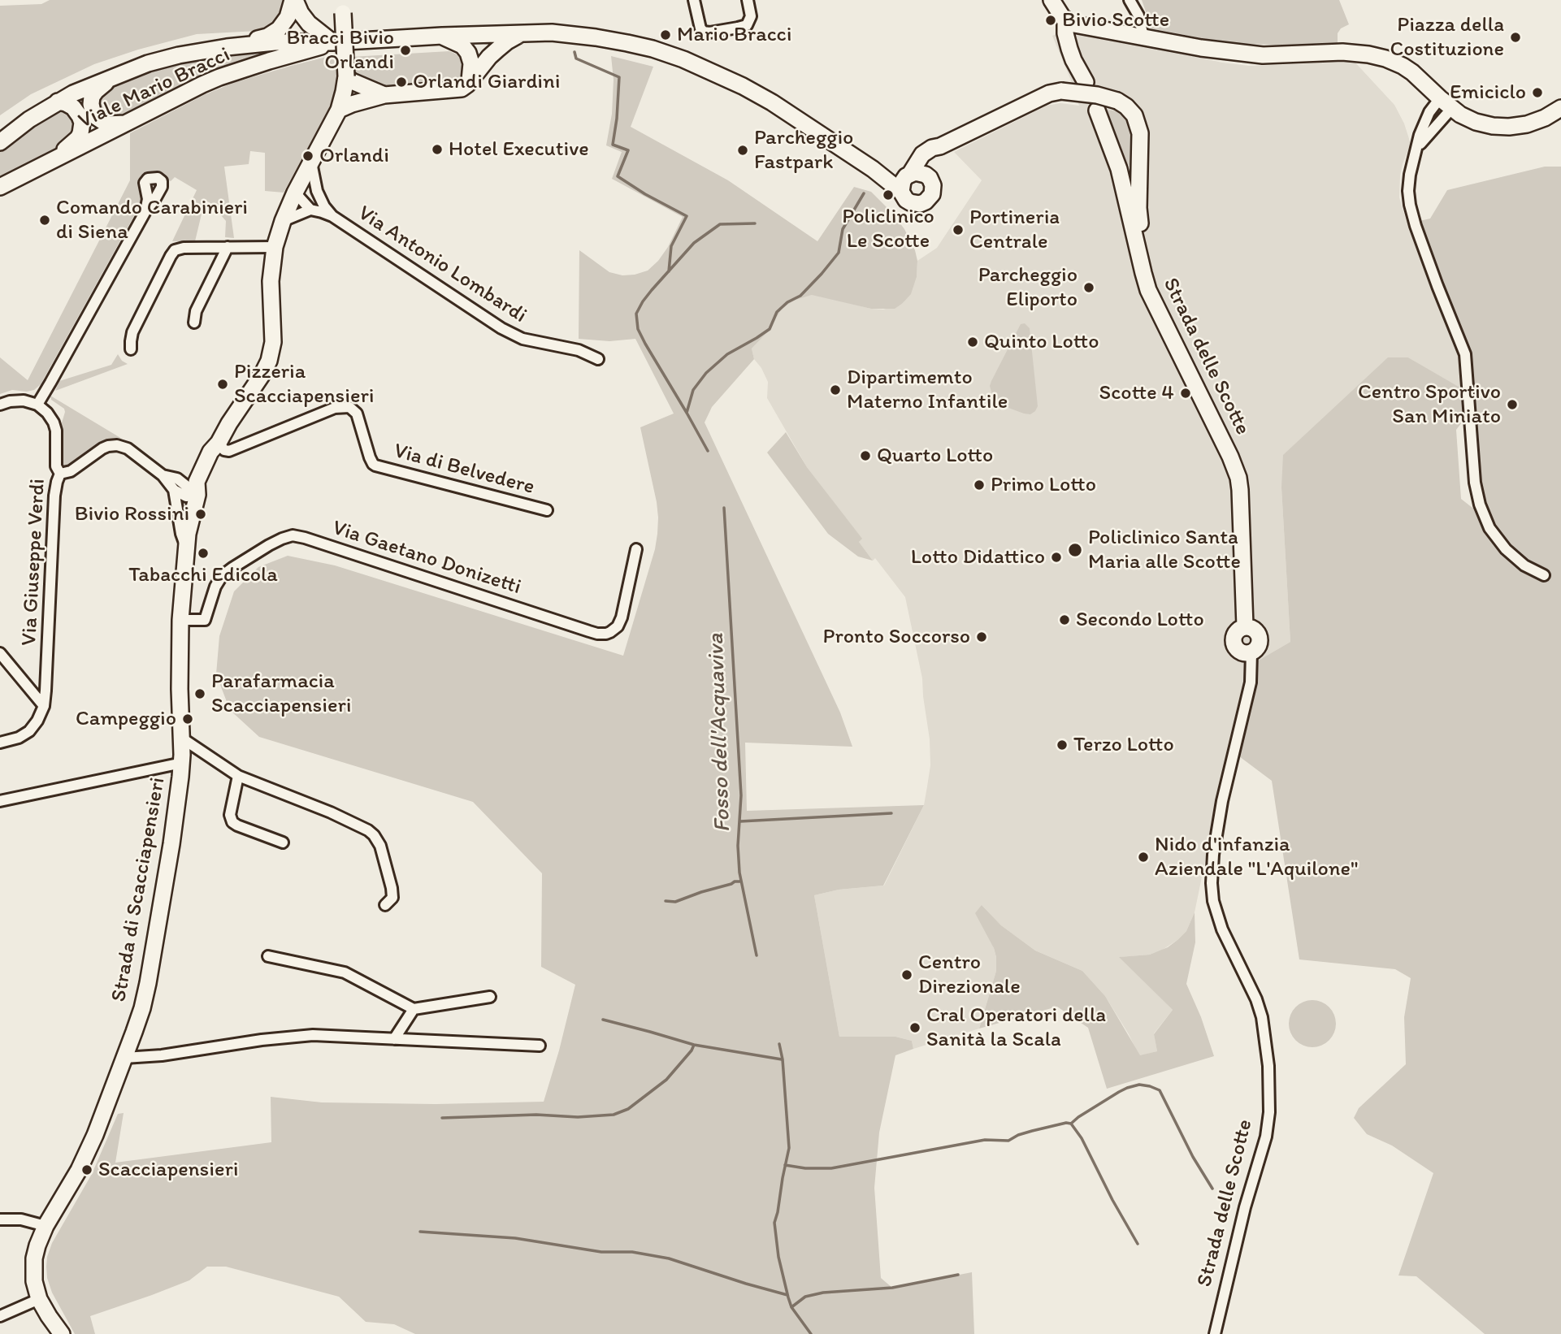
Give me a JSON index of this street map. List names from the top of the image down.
{
  "streets": {
    "street": [
      "Viale Mario Bracci",
      "Via Antonio Lombardi",
      "Strada delle Scotte",
      "Via di Belvedere",
      "Via Gaetano Donizetti",
      "Via Giuseppe Verdi",
      "Strada di Scacciapensieri"
    ]
  },
  "crossings": [
    ["Via Gaetano Donizetti", "Strada di Scacciapensieri"]
  ],
  "water": ["Fosso dell'Acquaviva"],
  "places": [
    "Bivio Scotte",
    "Mario Bracci",
    "Piazza della Costituzione",
    "Bracci Bivio Orlandi",
    "Orlandi Giardini",
    "Emiciclo",
    "Hotel Executive",
    "Parcheggio Fastpark",
    "Orlandi",
    "Policlinico Le Scotte",
    "Comando Carabinieri di Siena",
    "Portineria Centrale",
    "Parcheggio Eliporto",
    "Quinto Lotto",
    "Pizzeria Scacciapensieri",
    "Dipartimemto Materno Infantile",
    "Scotte 4",
    "Centro Sportivo San Miniato",
    "Quarto Lotto",
    "Primo Lotto",
    "Bivio Rossini",
    "Policlinico Santa Maria alle Scotte",
    "Tabacchi Edicola",
    "Lotto Didattico",
    "Secondo Lotto",
    "Pronto Soccorso",
    "Parafarmacia Scacciapensieri",
    "Campeggio",
    "Terzo Lotto",
    "Nido d'infanzia Aziendale \"L'Aquilone\"",
    "Centro Direzionale",
    "Cral Operatori della Sanità la Scala",
    "Scacciapensieri"
  ]
}
